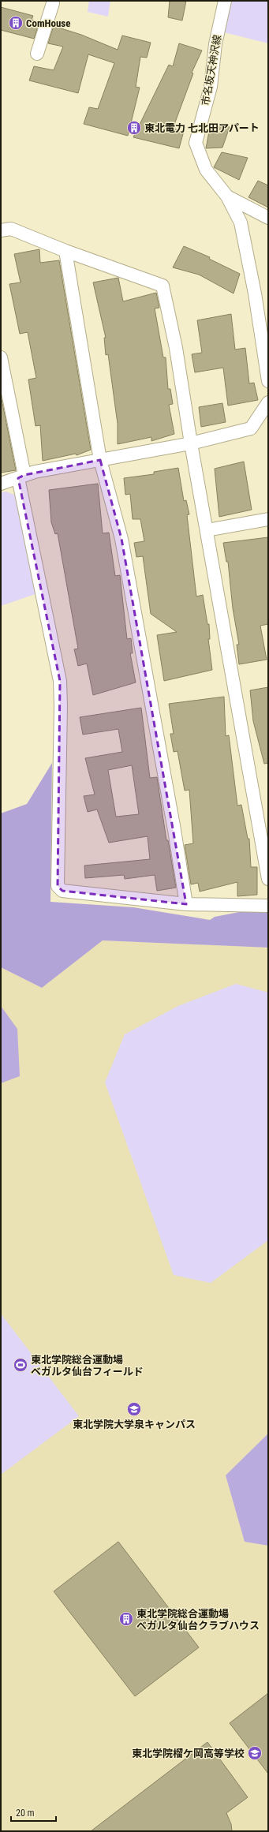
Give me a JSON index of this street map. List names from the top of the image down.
{
  "streets": {
    "street": ["市名坂天神沢線"]
  },
  "places": {
    "building": ["ComHouse", "東北電力 七北田アパート", "東北学院総合運動場 べガルタ仙台クラブハウス"],
    "sports": ["東北学院総合運動場 ベガルタ仙台フィールド"],
    "school or university": ["東北学院大学泉キャンパス", "東北学院榴ケ岡高等学校"]
  },
  "scale_bar": "20 m"
}
